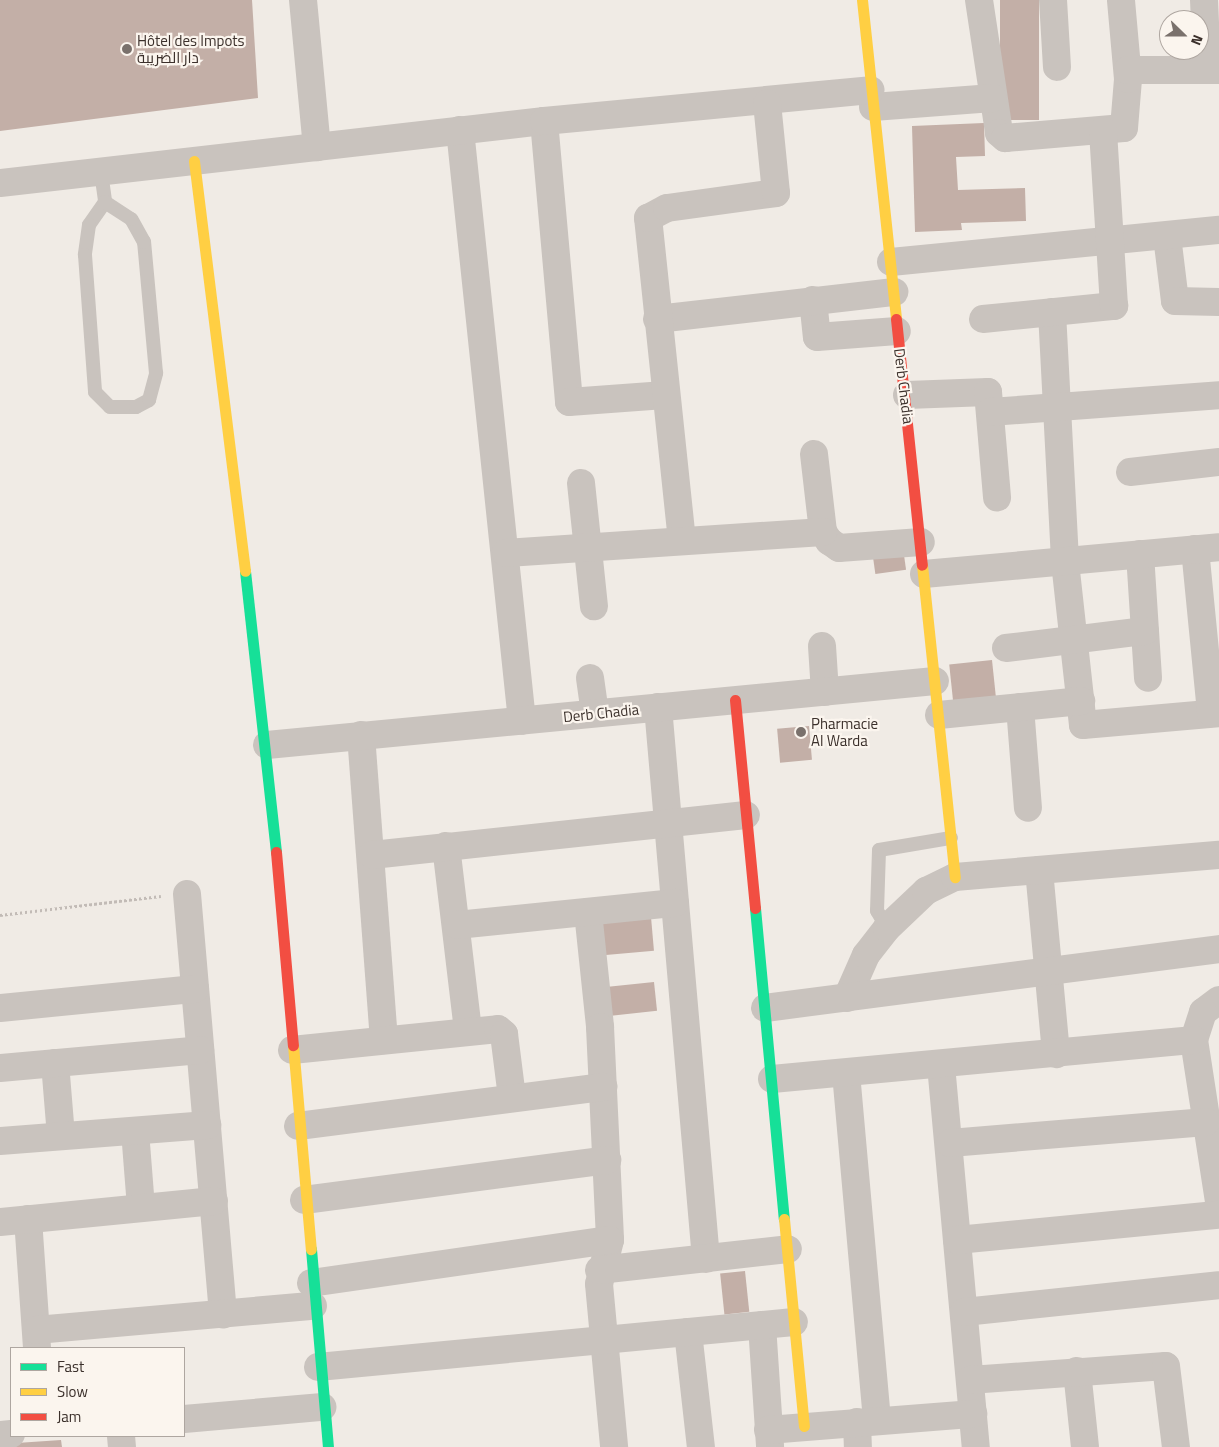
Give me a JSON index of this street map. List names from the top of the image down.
{
  "streets": {
    "street": ["Derb Chadia"]
  },
  "places": ["Hôtel des Impots دار الضريبة", "Pharmacie Al Warda"],
  "legend": ["Fast", "Slow", "Jam"],
  "north": "right"
}
